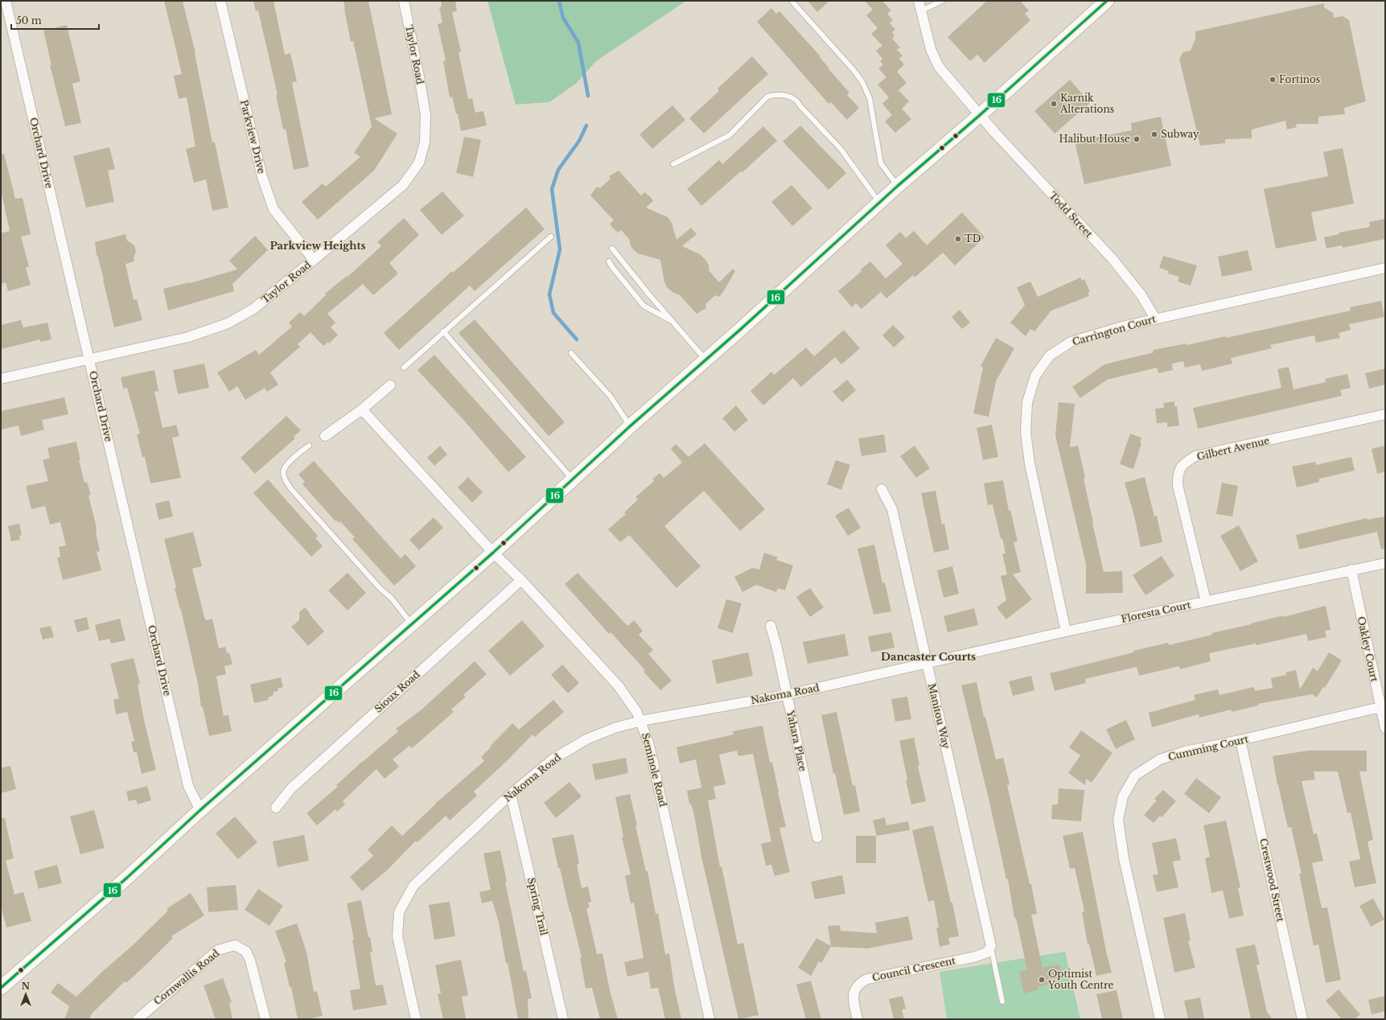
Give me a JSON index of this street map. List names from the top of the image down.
{
  "streets": {
    "street": [
      "Taylor Road",
      "Parkview Drive",
      "Orchard Drive",
      "Todd Street",
      "Carrington Court",
      "Gilbert Avenue",
      "Floresta Court",
      "Oakley Court",
      "Sioux Road",
      "Nakoma Road",
      "Manitou Way",
      "Yahara Place",
      "Cumming Court",
      "Seminole Road",
      "Crestwood Street",
      "Spring Trail",
      "Council Crescent",
      "Cornwallis Road"
    ]
  },
  "crossings": [
    ["Taylor Road", "Parkview Drive"],
    ["Taylor Road", "Orchard Drive"],
    ["Todd Street", "Carrington Court"],
    ["Carrington Court", "Floresta Court"],
    ["Gilbert Avenue", "Floresta Court"],
    ["Floresta Court", "Oakley Court"],
    ["Floresta Court", "Nakoma Road"],
    ["Floresta Court", "Manitou Way"],
    ["Oakley Court", "Cumming Court"],
    ["Sioux Road", "Seminole Road"],
    ["Nakoma Road", "Manitou Way"],
    ["Nakoma Road", "Yahara Place"],
    ["Nakoma Road", "Seminole Road"],
    ["Nakoma Road", "Spring Trail"],
    ["Manitou Way", "Council Crescent"],
    ["Cumming Court", "Crestwood Street"]
  ],
  "districts": ["Parkview Heights", "Dancaster Courts"],
  "places": [
    "Fortinos",
    "Karnik Alterations",
    "Subway",
    "Halibut House",
    "TD",
    "Optimist Youth Centre"
  ],
  "lines": ["transit line 16"],
  "scale_bar": "50 m",
  "north": "top"
}
